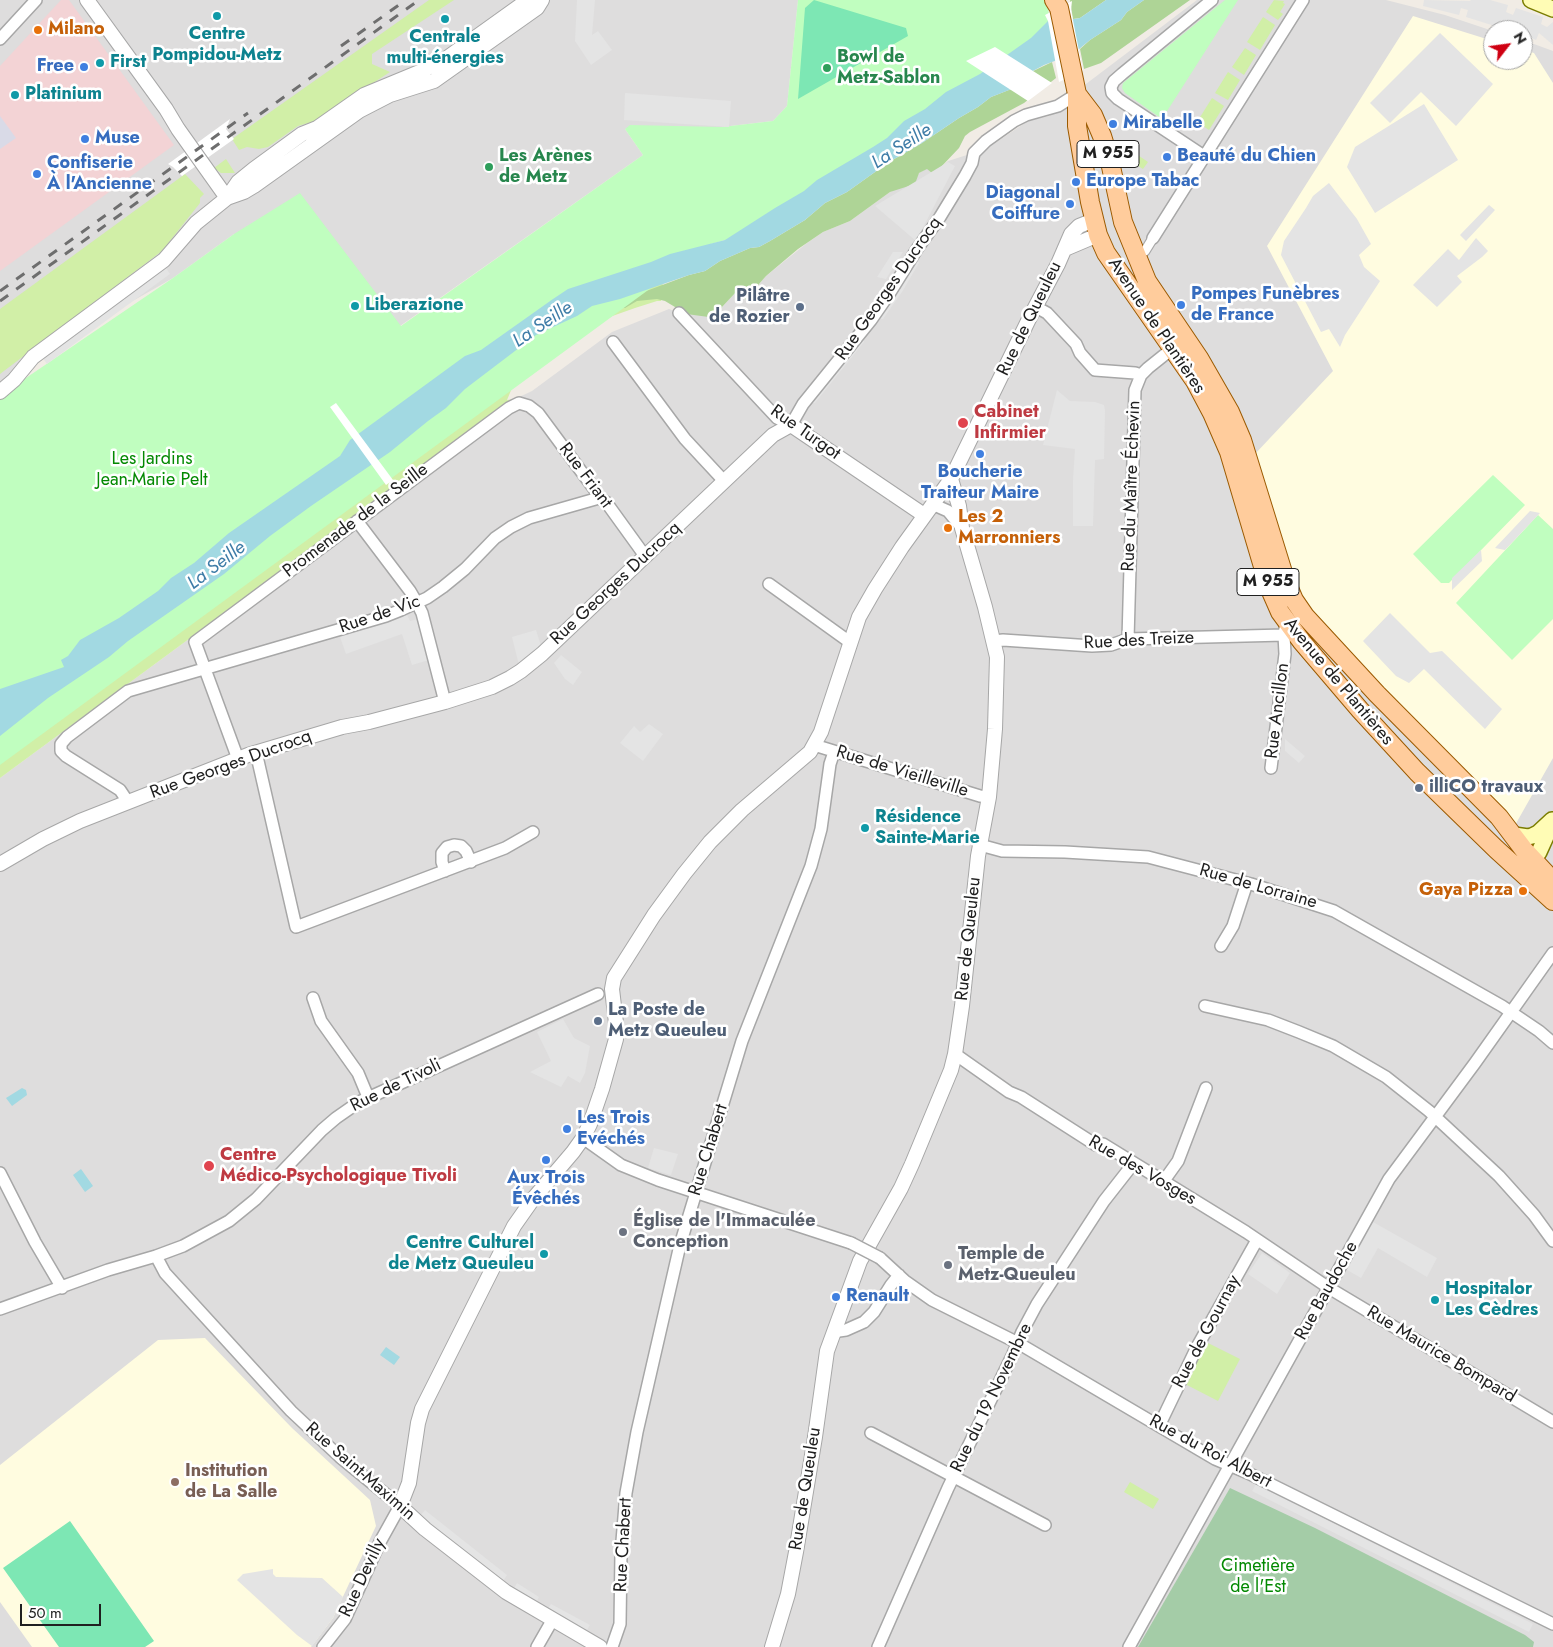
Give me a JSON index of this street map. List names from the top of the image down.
{
  "streets": {
    "main road": ["M 955", "Avenue de Plantières"],
    "street": [
      "Rue Georges Ducrocq",
      "Rue de Queuleu",
      "Rue Turgot",
      "Rue Friant",
      "Rue du Maître Échevin",
      "Promenade de la Seille",
      "Rue de Vic",
      "Rue des Treize",
      "Rue Ancillon",
      "Rue de Vieilleville",
      "Rue de Lorraine",
      "Rue de Tivoli",
      "Rue Chabert",
      "Rue des Vosges",
      "Rue Baudoche",
      "Rue de Gournay",
      "Rue Maurice Bompard",
      "Rue du 19 Novembre",
      "Rue du Roi Albert",
      "Rue Saint-Maximin",
      "Rue Devilly"
    ]
  },
  "crossings": [
    ["M 955", "Avenue de Plantières"],
    ["Rue Georges Ducrocq", "Avenue de Plantières"],
    ["Rue Georges Ducrocq", "Rue Turgot"],
    ["Rue Georges Ducrocq", "Rue Friant"],
    ["Rue Georges Ducrocq", "Rue de Vic"],
    ["Rue de Queuleu", "Avenue de Plantières"],
    ["Rue de Queuleu", "Rue Turgot"],
    ["Rue de Queuleu", "Rue des Treize"],
    ["Rue de Queuleu", "Rue de Vieilleville"],
    ["Rue de Queuleu", "Rue de Lorraine"],
    ["Rue de Queuleu", "Rue des Vosges"],
    ["Avenue de Plantières", "Rue du Maître Échevin"],
    ["Avenue de Plantières", "Rue des Treize"],
    ["Avenue de Plantières", "Rue Ancillon"],
    ["Rue Friant", "Promenade de la Seille"],
    ["Rue Friant", "Rue de Vic"],
    ["Rue du Maître Échevin", "Rue des Treize"],
    ["Promenade de la Seille", "Rue de Vic"],
    ["Rue des Treize", "Rue Ancillon"],
    ["Rue de Vieilleville", "Rue Chabert"],
    ["Rue de Lorraine", "Rue Baudoche"],
    ["Rue de Tivoli", "Rue Saint-Maximin"],
    ["Rue Chabert", "Rue du Roi Albert"],
    ["Rue des Vosges", "Rue Baudoche"],
    ["Rue des Vosges", "Rue de Gournay"],
    ["Rue des Vosges", "Rue Maurice Bompard"],
    ["Rue des Vosges", "Rue du 19 Novembre"],
    ["Rue Baudoche", "Rue Maurice Bompard"],
    ["Rue Baudoche", "Rue du Roi Albert"],
    ["Rue de Gournay", "Rue du Roi Albert"],
    ["Rue du 19 Novembre", "Rue du Roi Albert"],
    ["Rue Saint-Maximin", "Rue Devilly"]
  ],
  "water": ["La Seille"],
  "parks": ["Les Jardins Jean-Marie Pelt", "Cimetière de l'Est"],
  "places": [
    "Centre Pompidou-Metz",
    "Centrale multi-énergies",
    "Milano",
    "First",
    "Free",
    "Bowl de Metz-Sablon",
    "Platinium",
    "Mirabelle",
    "Muse",
    "Beauté du Chien",
    "Les Arènes de Metz",
    "Confiserie À l'Ancienne",
    "Europe Tabac",
    "Diagonal Coiffure",
    "Pompes Funèbres de France",
    "Liberazione",
    "Pilâtre de Rozier",
    "Cabinet Infirmier",
    "Boucherie Traiteur Maire",
    "Les 2 Marronniers",
    "illiCO travaux",
    "Résidence Sainte-Marie",
    "Gaya Pizza",
    "La Poste de Metz Queuleu",
    "Les Trois Evéchés",
    "Aux Trois Évêchés",
    "Centre Médico-Psychologique Tivoli",
    "Église de l'Immaculée Conception",
    "Centre Culturel de Metz Queuleu",
    "Temple de Metz-Queuleu",
    "Renault",
    "Hospitalor Les Cèdres",
    "Institution de La Salle"
  ],
  "scale_bar": "50 m",
  "north": "top right"
}
